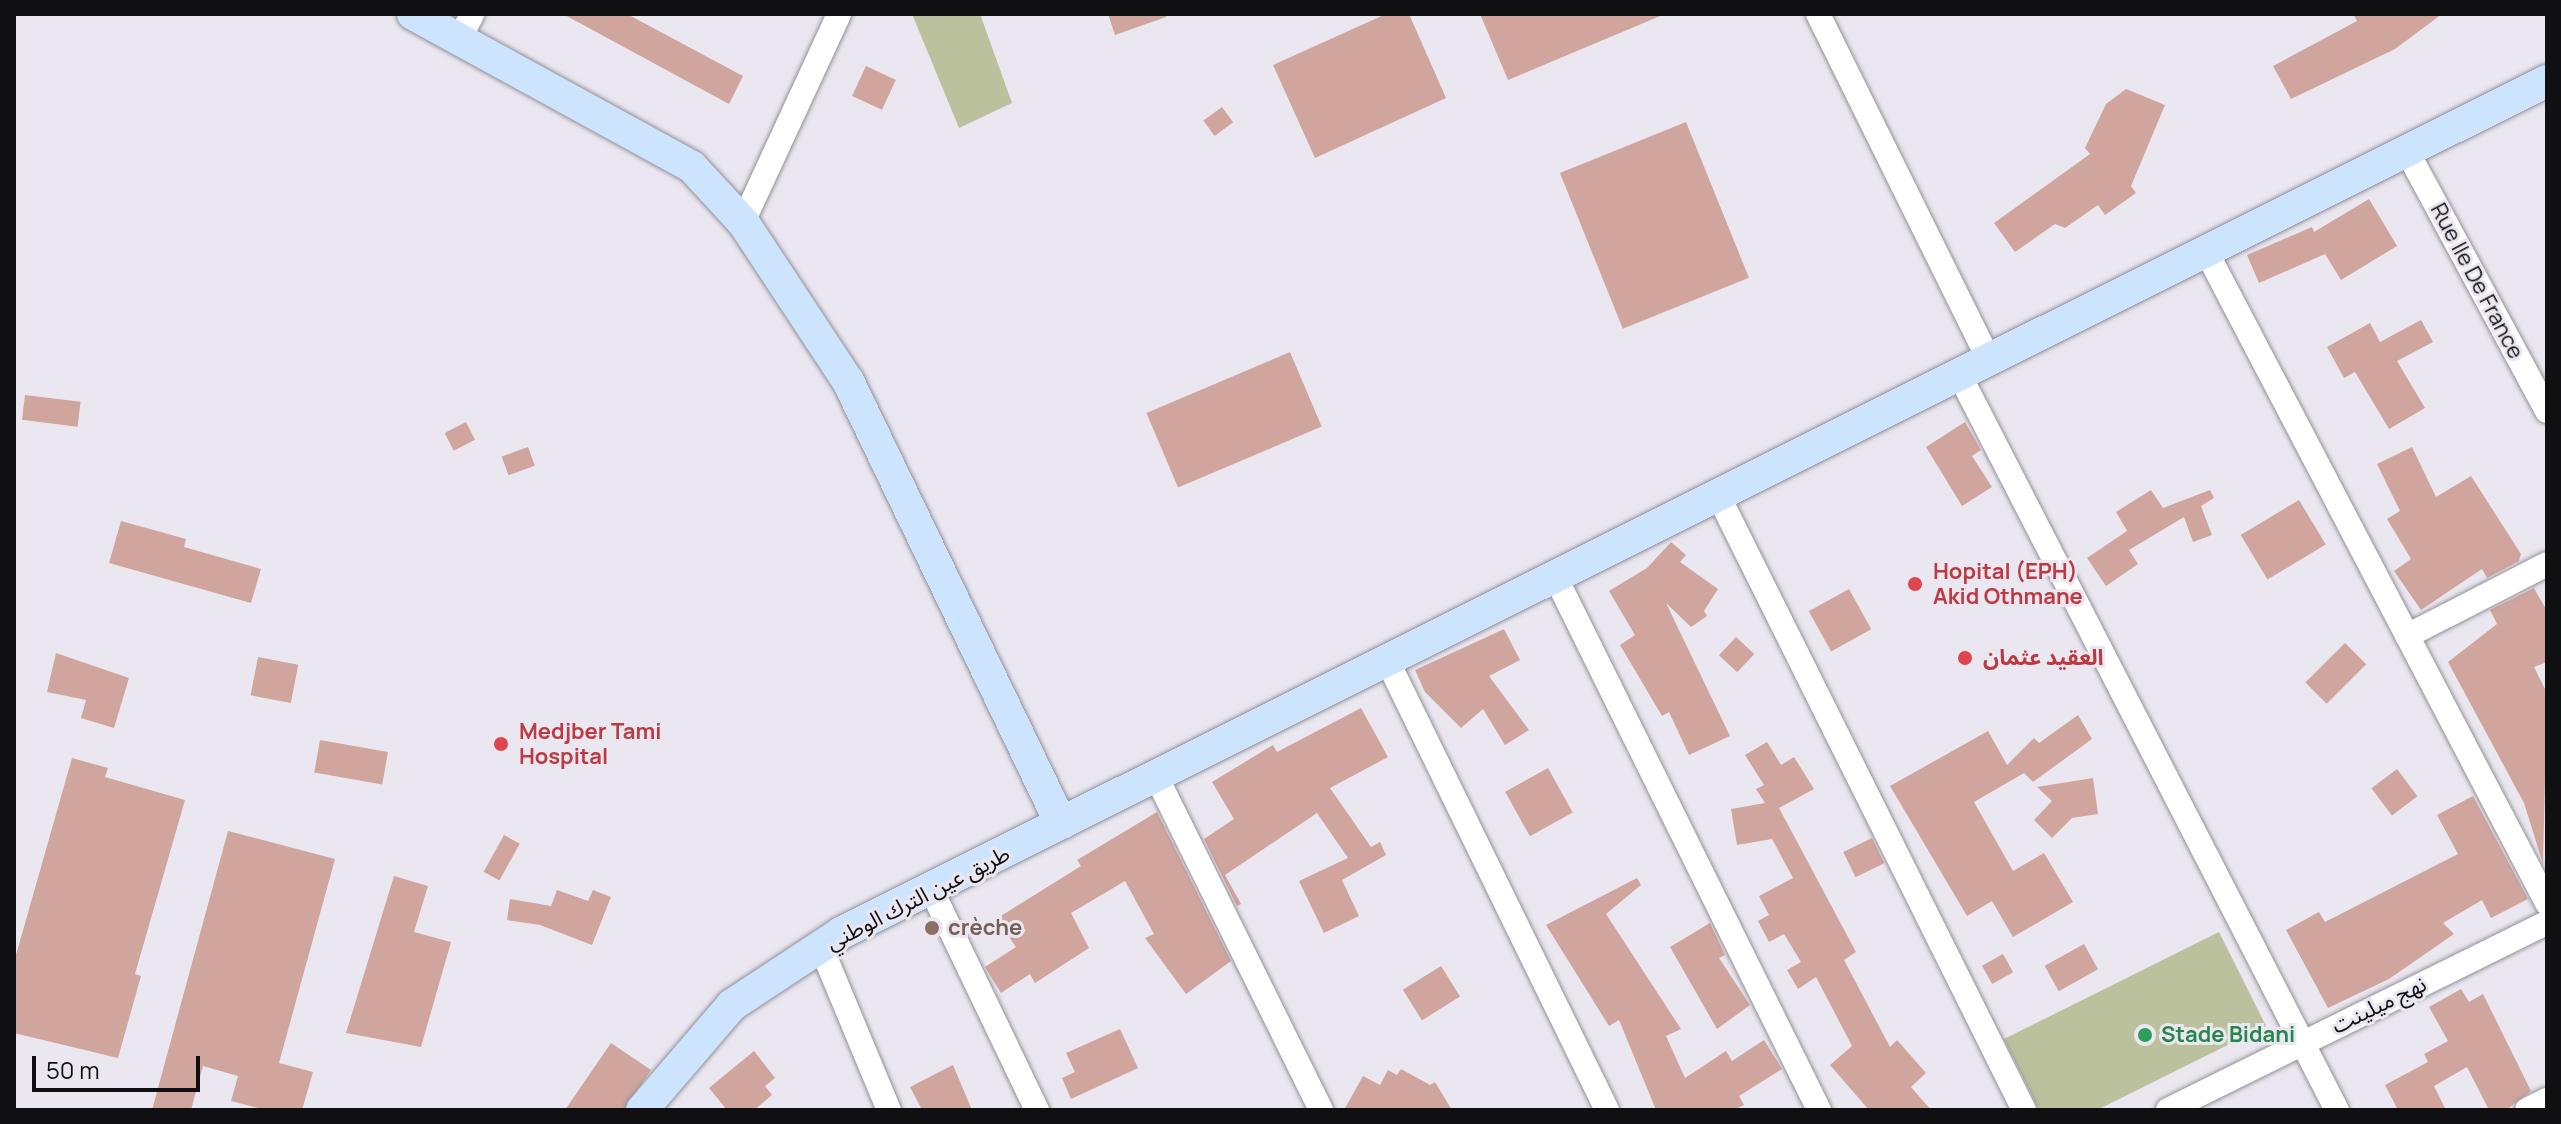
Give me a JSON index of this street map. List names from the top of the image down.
{
  "streets": {
    "main road": ["طريق عين الترك الوطني"],
    "street": ["Rue Ile De France", "نهج ميلينت"]
  },
  "crossings": [
    ["Rue Ile De France", "طريق عين الترك الوطني"]
  ],
  "places": [
    "Hopital (EPH) Akid Othmane",
    "العقيد عثمان",
    "Medjber Tami Hospital",
    "crèche",
    "Stade Bidani"
  ],
  "scale_bar": "50 m"
}
